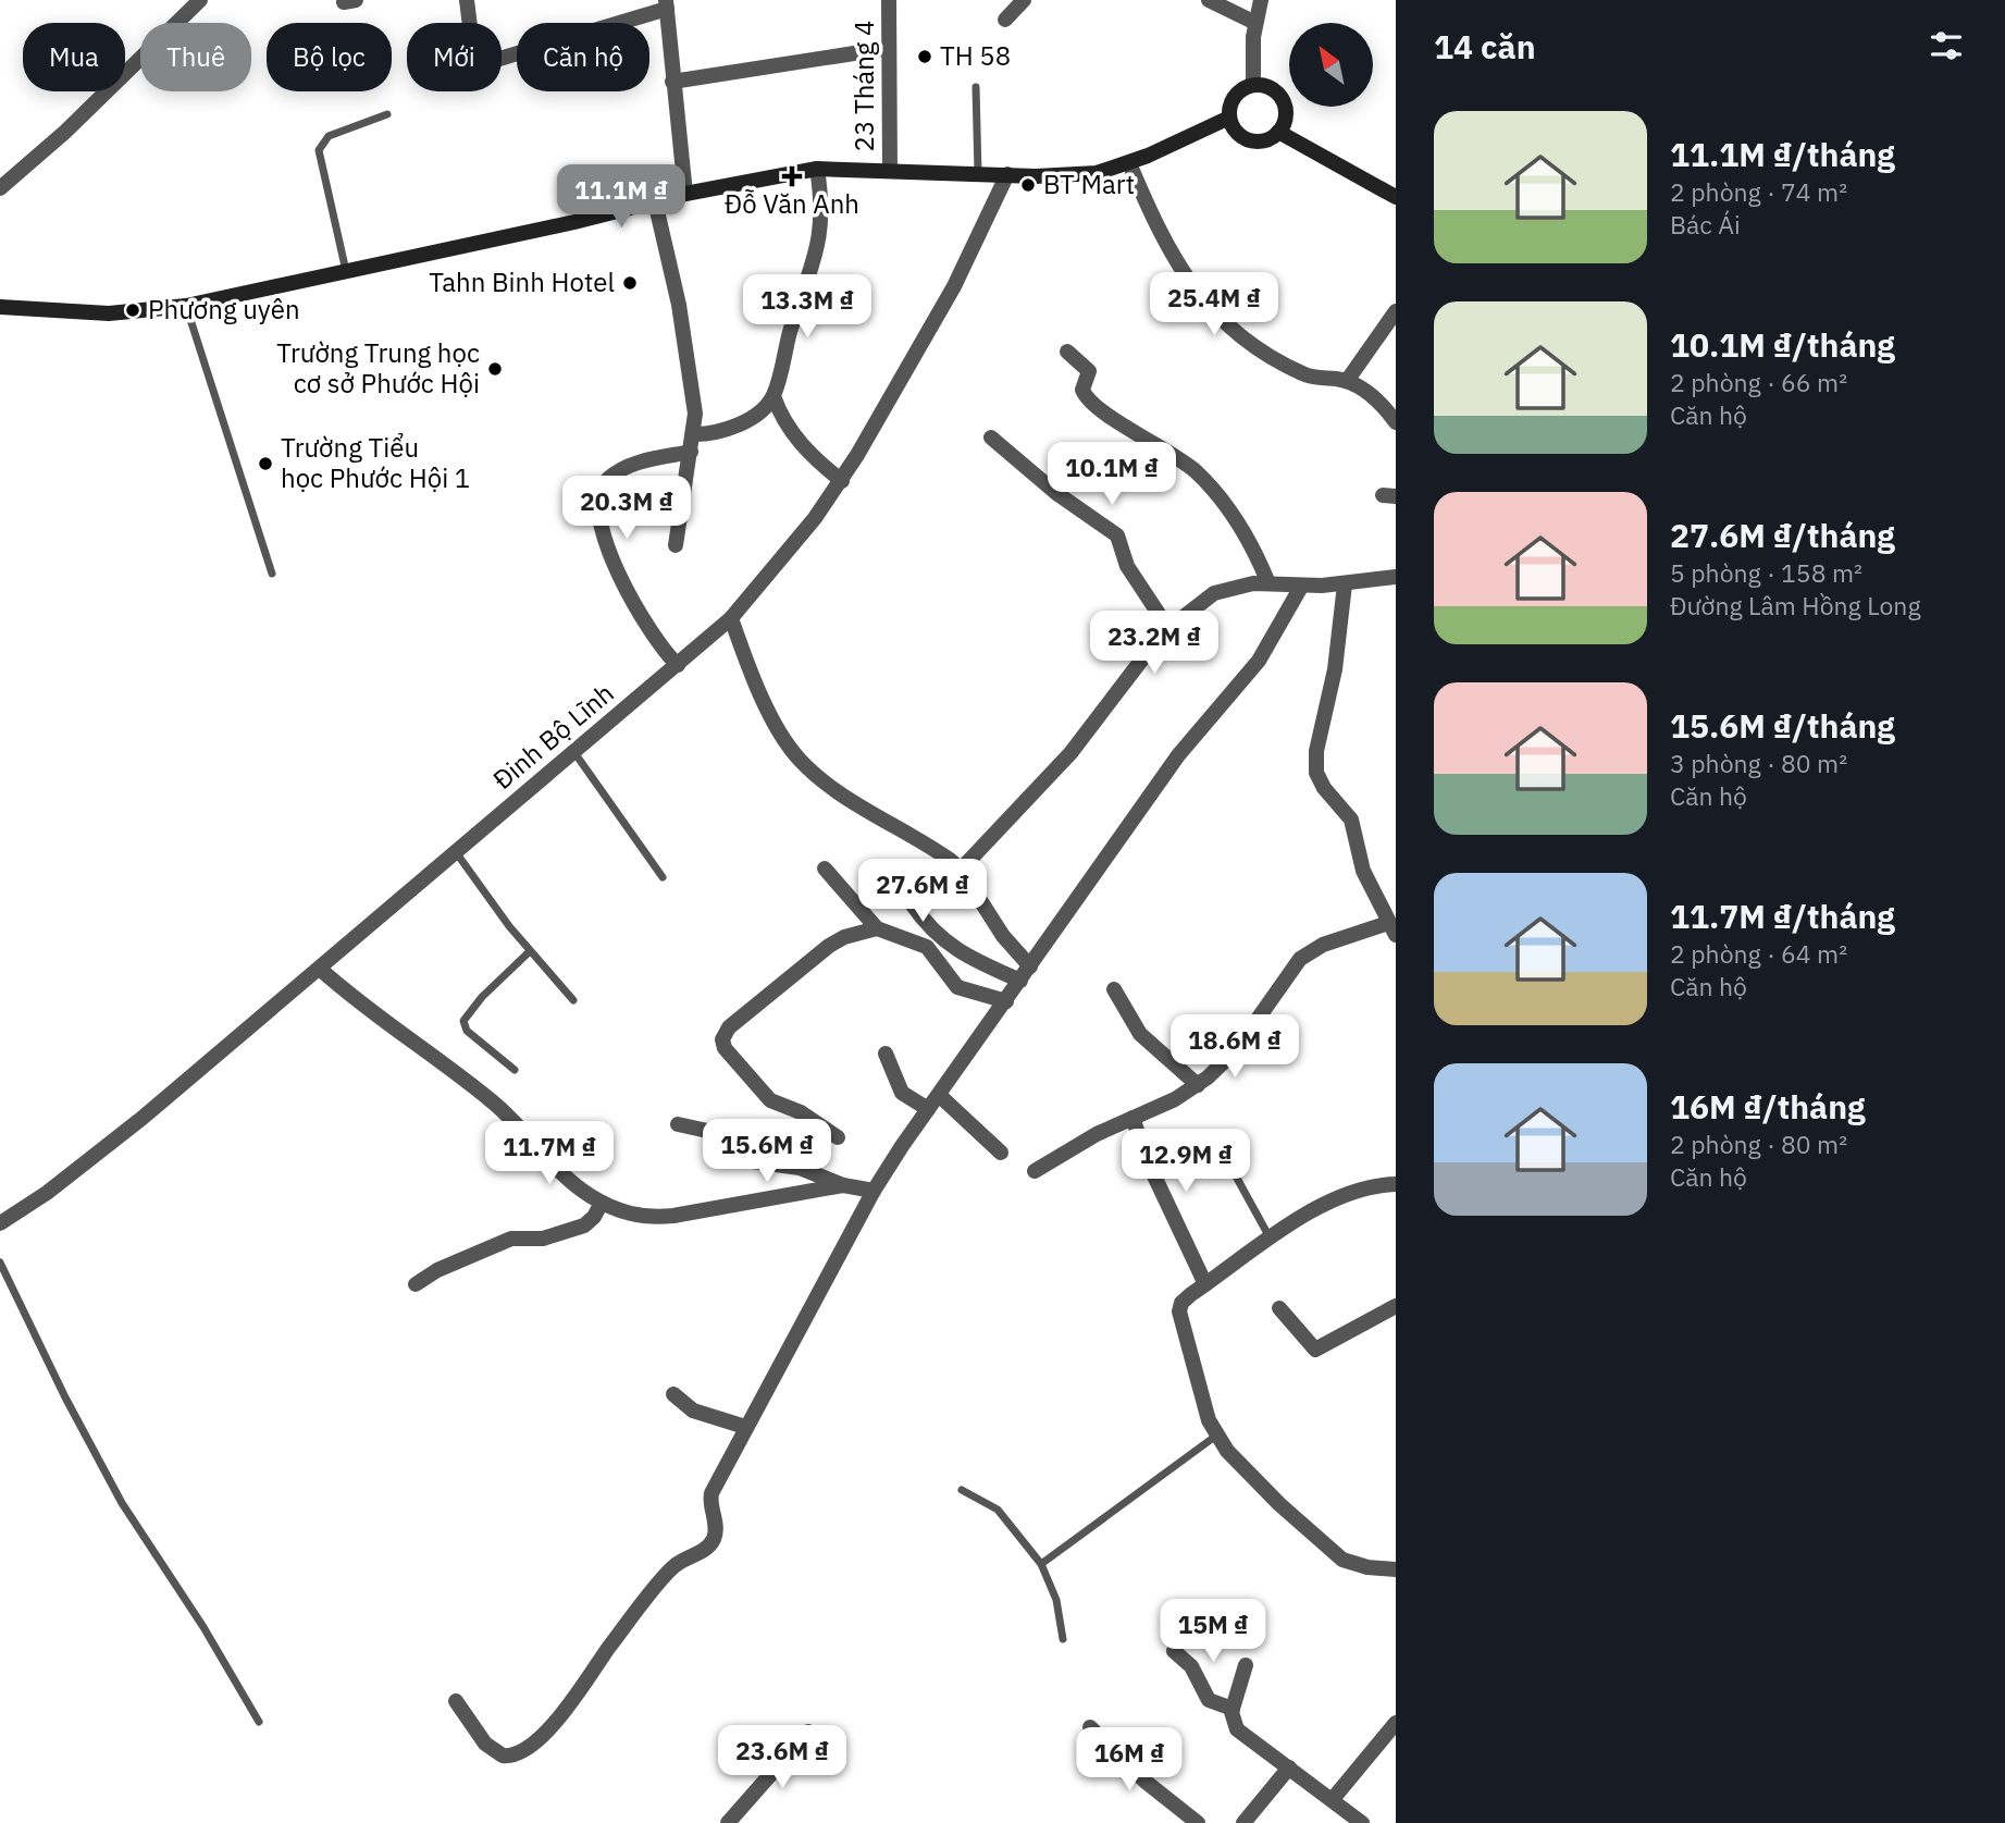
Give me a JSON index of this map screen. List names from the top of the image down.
{
  "streets": {
    "street": ["23 Tháng 4", "Đinh Bộ Lĩnh"]
  },
  "places": {
    "other": [
      "TH 58",
      "BT Mart",
      "Tahn Binh Hotel",
      "Phương uyên",
      "Trường Trung học cơ sở Phước Hội",
      "Trường Tiểu học Phước Hội 1"
    ],
    "health": ["Đỗ Văn Anh"]
  },
  "north": "top left",
  "page": {
    "heading": "14 căn",
    "chip": [
      "Mua",
      "Thuê",
      "Bộ lọc",
      "Mới",
      "Căn hộ"
    ],
    "list": [
      {
        "name": "11.1M ₫/tháng",
        "note": "2 phòng · 74 m² · Bác Ái"
      },
      {
        "name": "10.1M ₫/tháng",
        "note": "2 phòng · 66 m² · Căn hộ"
      },
      {
        "name": "27.6M ₫/tháng",
        "note": "5 phòng · 158 m² · Đường Lâm Hồng Long"
      },
      {
        "name": "15.6M ₫/tháng",
        "note": "3 phòng · 80 m² · Căn hộ"
      },
      {
        "name": "11.7M ₫/tháng",
        "note": "2 phòng · 64 m² · Căn hộ"
      },
      {
        "name": "16M ₫/tháng",
        "note": "2 phòng · 80 m² · Căn hộ"
      }
    ],
    "price": [
      "11.1M ₫",
      "25.4M ₫",
      "13.3M ₫",
      "10.1M ₫",
      "20.3M ₫",
      "23.2M ₫",
      "27.6M ₫",
      "18.6M ₫",
      "15.6M ₫",
      "11.7M ₫",
      "12.9M ₫",
      "15M ₫",
      "23.6M ₫",
      "16M ₫"
    ]
  }
}
